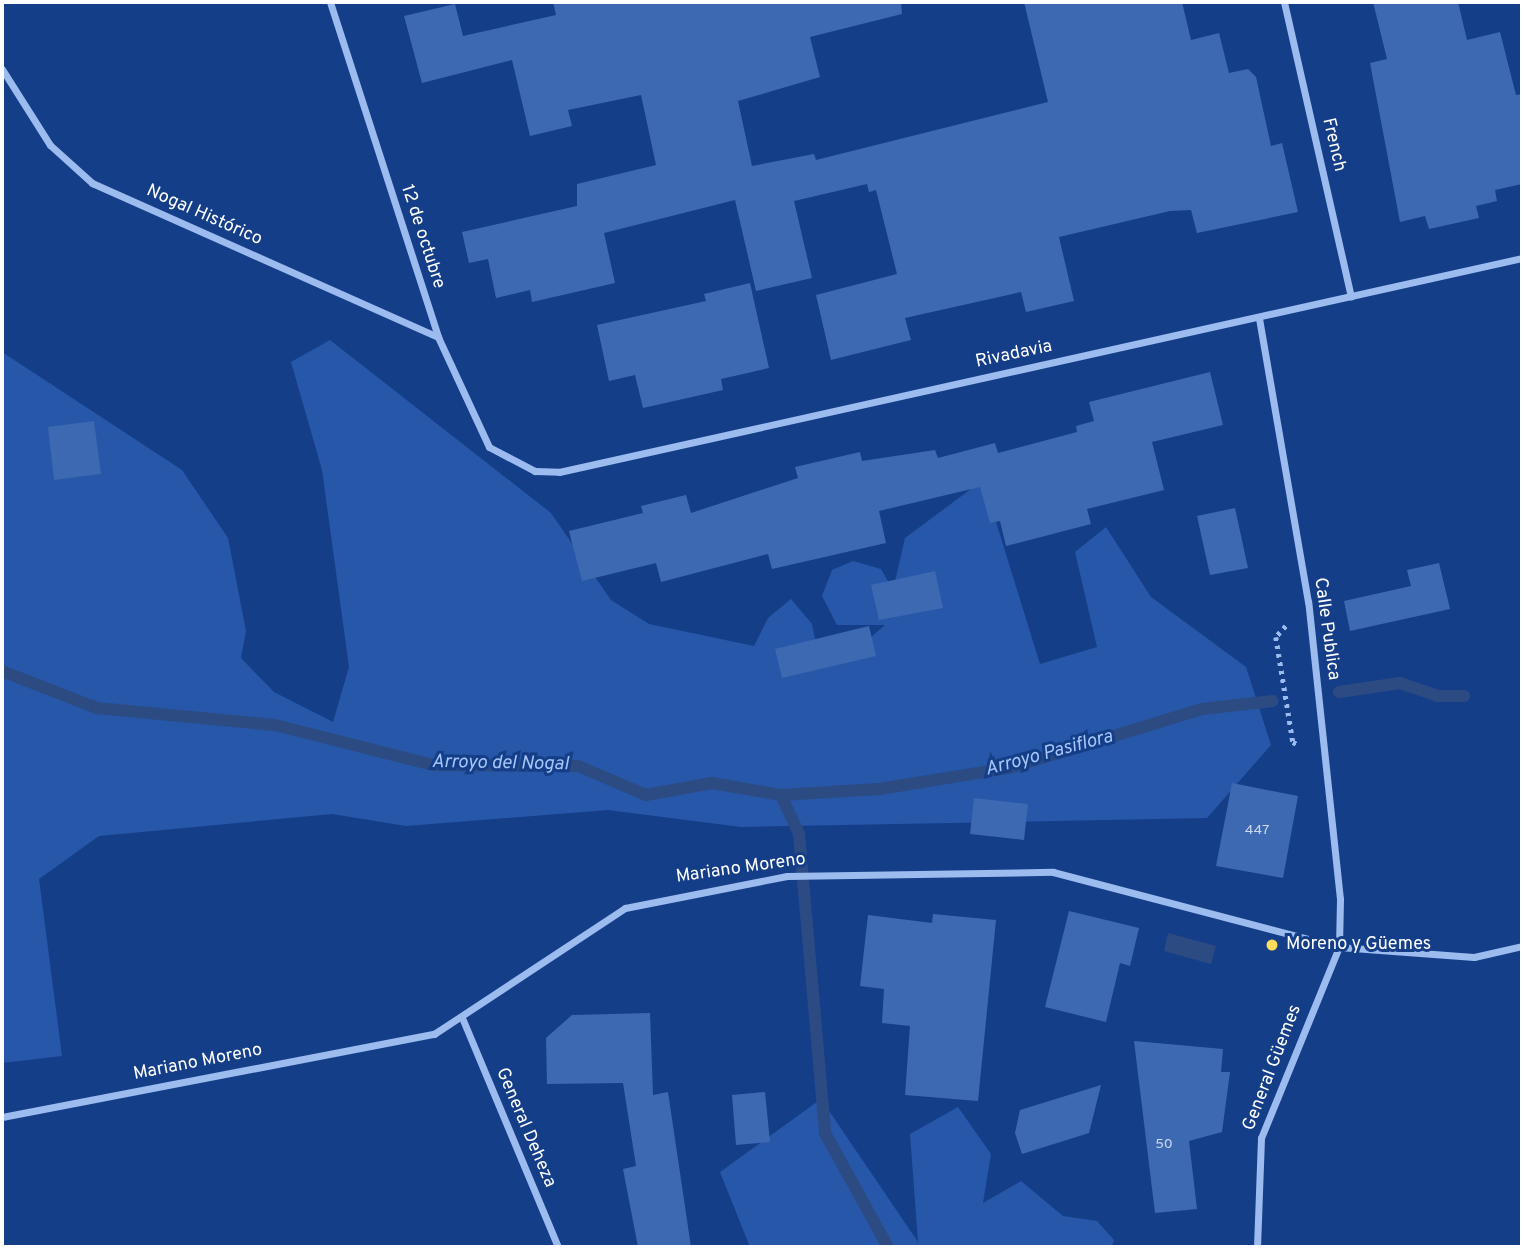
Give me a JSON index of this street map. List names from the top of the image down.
{
  "streets": {
    "street": [
      "French",
      "Nogal Histórico",
      "12 de octubre",
      "Rivadavia",
      "Calle Publica",
      "Mariano Moreno",
      "General Güemes",
      "General Deheza"
    ]
  },
  "crossings": [
    ["French", "Rivadavia"],
    ["Nogal Histórico", "12 de octubre"],
    ["12 de octubre", "Rivadavia"],
    ["Rivadavia", "Calle Publica"],
    ["Calle Publica", "Mariano Moreno"],
    ["Calle Publica", "General Güemes"],
    ["Mariano Moreno", "General Güemes"],
    ["Mariano Moreno", "General Deheza"]
  ],
  "water": ["Arroyo Pasiflora", "Arroyo del Nogal"],
  "places": ["Moreno y Güemes"],
  "house_numbers": ["447", "50"]
}
